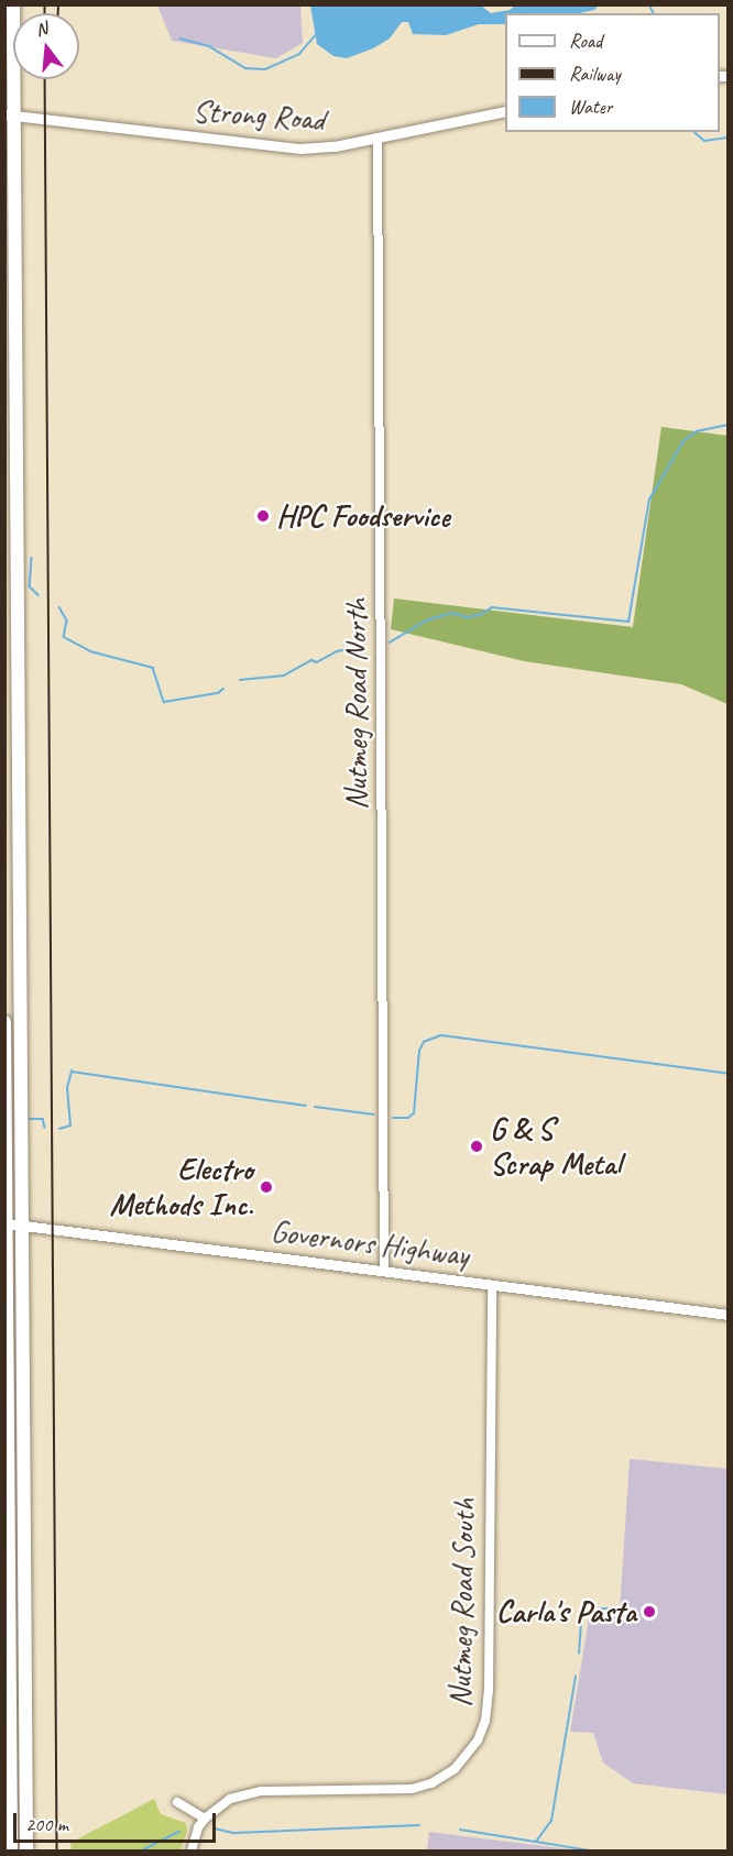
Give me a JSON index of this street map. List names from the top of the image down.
{
  "streets": {
    "street": [
      "Strong Road",
      "Nutmeg Road North",
      "Governors Highway",
      "Nutmeg Road South"
    ]
  },
  "crossings": [
    ["Strong Road", "Nutmeg Road North"],
    ["Nutmeg Road North", "Governors Highway"],
    ["Governors Highway", "Nutmeg Road South"]
  ],
  "places": [
    "HPC Foodservice",
    "G & S Scrap Metal",
    "Electro Methods Inc.",
    "Carla's Pasta"
  ],
  "legend": ["Road", "Railway", "Water"],
  "scale_bar": "200 m",
  "north": "top"
}
